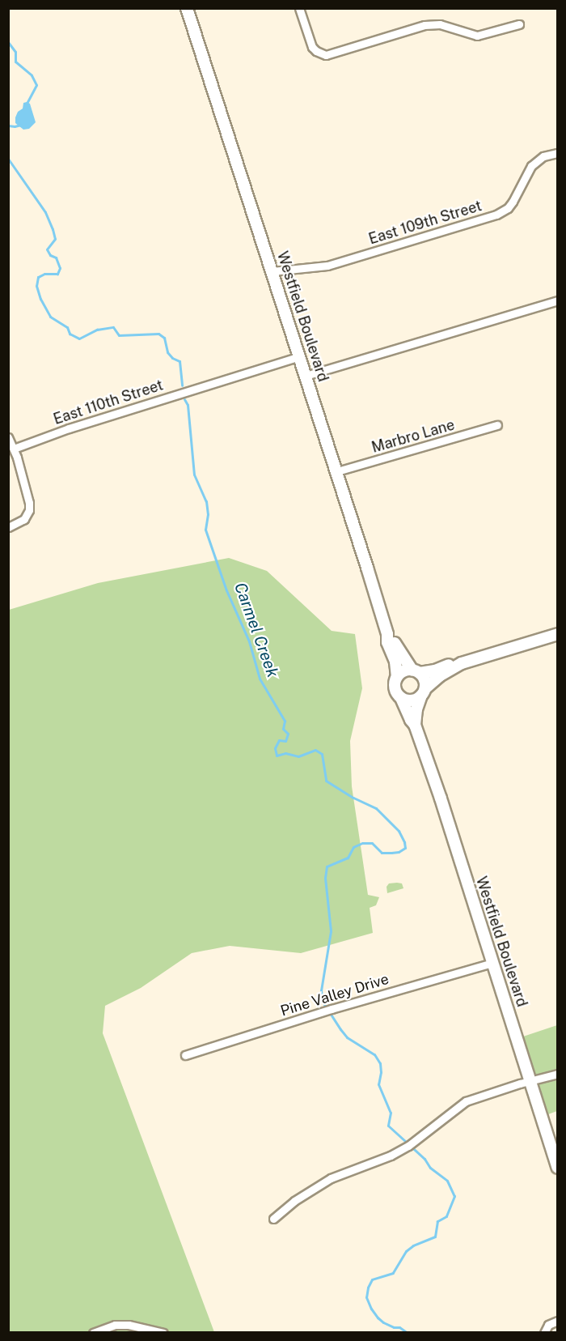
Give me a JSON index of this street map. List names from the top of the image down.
{
  "streets": {
    "main road": ["Westfield Boulevard"],
    "street": [
      "East 109th Street",
      "East 110th Street",
      "Marbro Lane",
      "Pine Valley Drive"
    ]
  },
  "crossings": [
    ["East 109th Street", "Westfield Boulevard"],
    ["Westfield Boulevard", "East 110th Street"],
    ["Westfield Boulevard", "Marbro Lane"],
    ["Westfield Boulevard", "Pine Valley Drive"]
  ],
  "water": ["Carmel Creek"]
}
